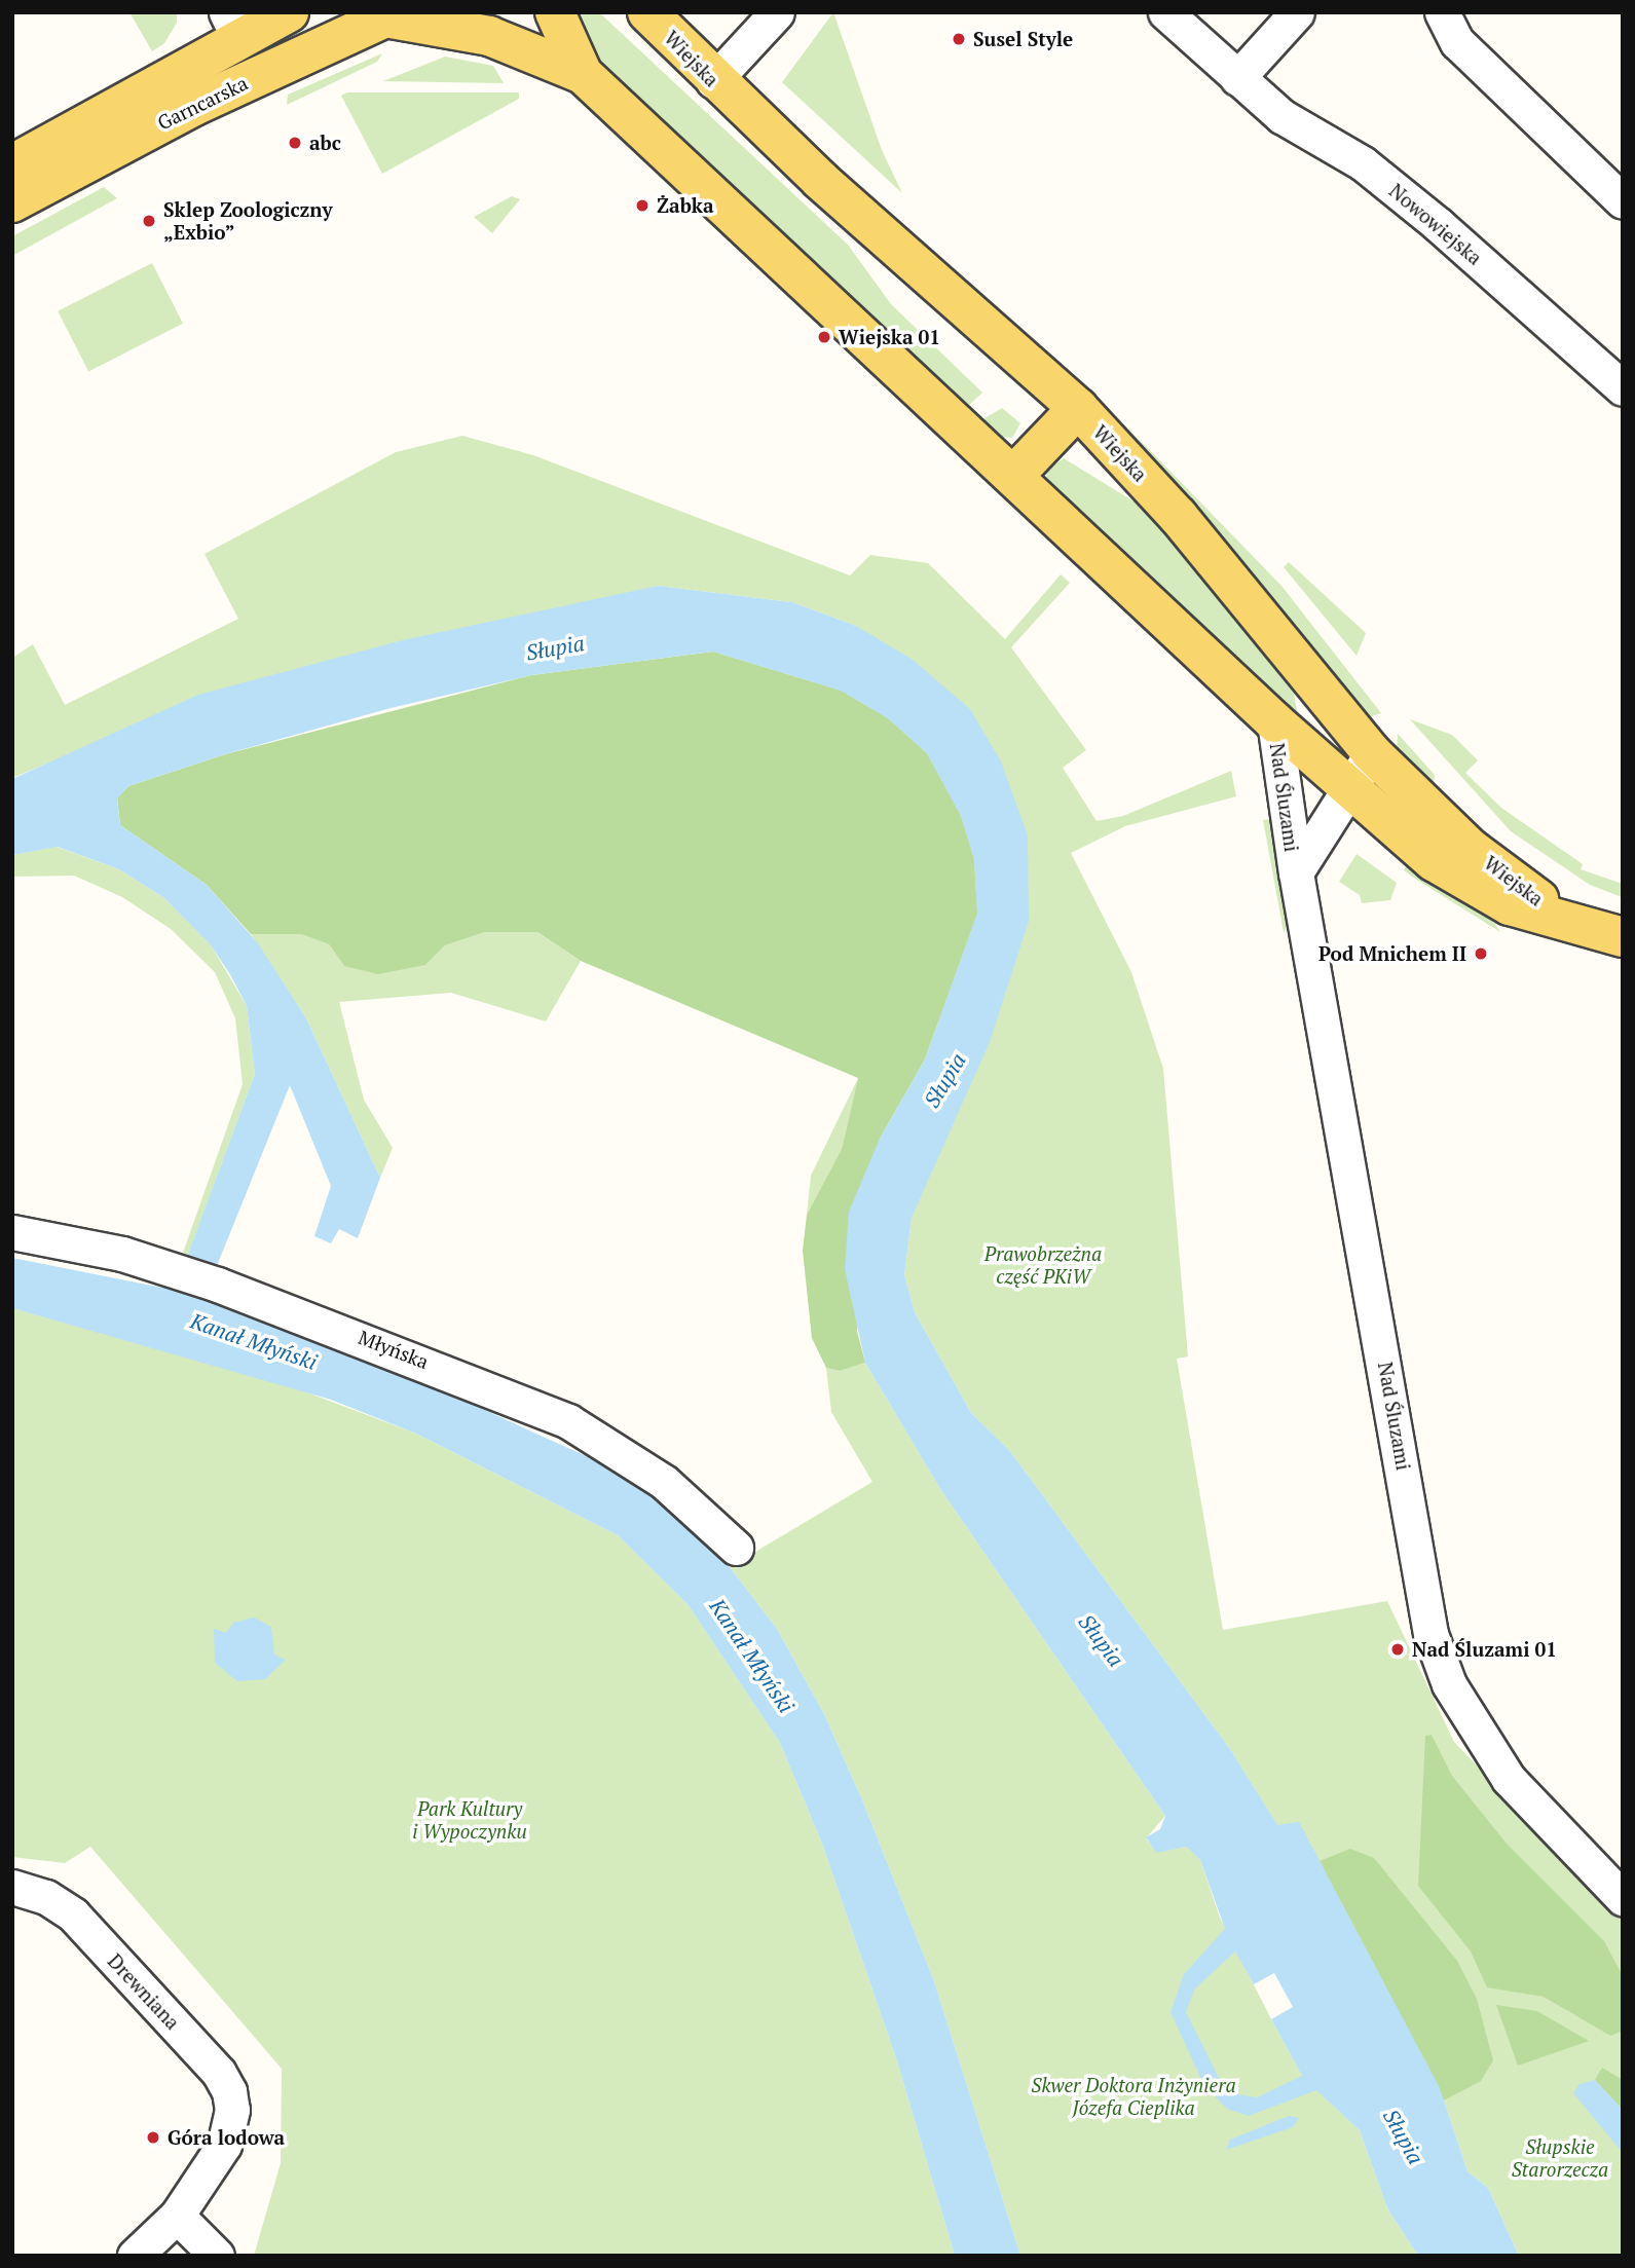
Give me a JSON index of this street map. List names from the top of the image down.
{
  "streets": {
    "main road": ["Wiejska", "Garncarska"],
    "street": [
      "Nowowiejska",
      "Nad Śluzami",
      "Młyńska",
      "Drewniana"
    ]
  },
  "crossings": [
    ["Wiejska", "Garncarska"],
    ["Wiejska", "Nad Śluzami"]
  ],
  "water": ["Słupia", "Kanał Młyński"],
  "parks": [
    "Prawobrzeżna część PKiW",
    "Park Kultury i Wypoczynku",
    "Skwer Doktora Inżyniera Józefa Cieplika",
    "Słupskie Starorzecza"
  ],
  "places": [
    "Susel Style",
    "abc",
    "Żabka",
    "Sklep Zoologiczny „Exbio”",
    "Wiejska 01",
    "Pod Mnichem II",
    "Nad Śluzami 01",
    "Góra lodowa"
  ]
}
